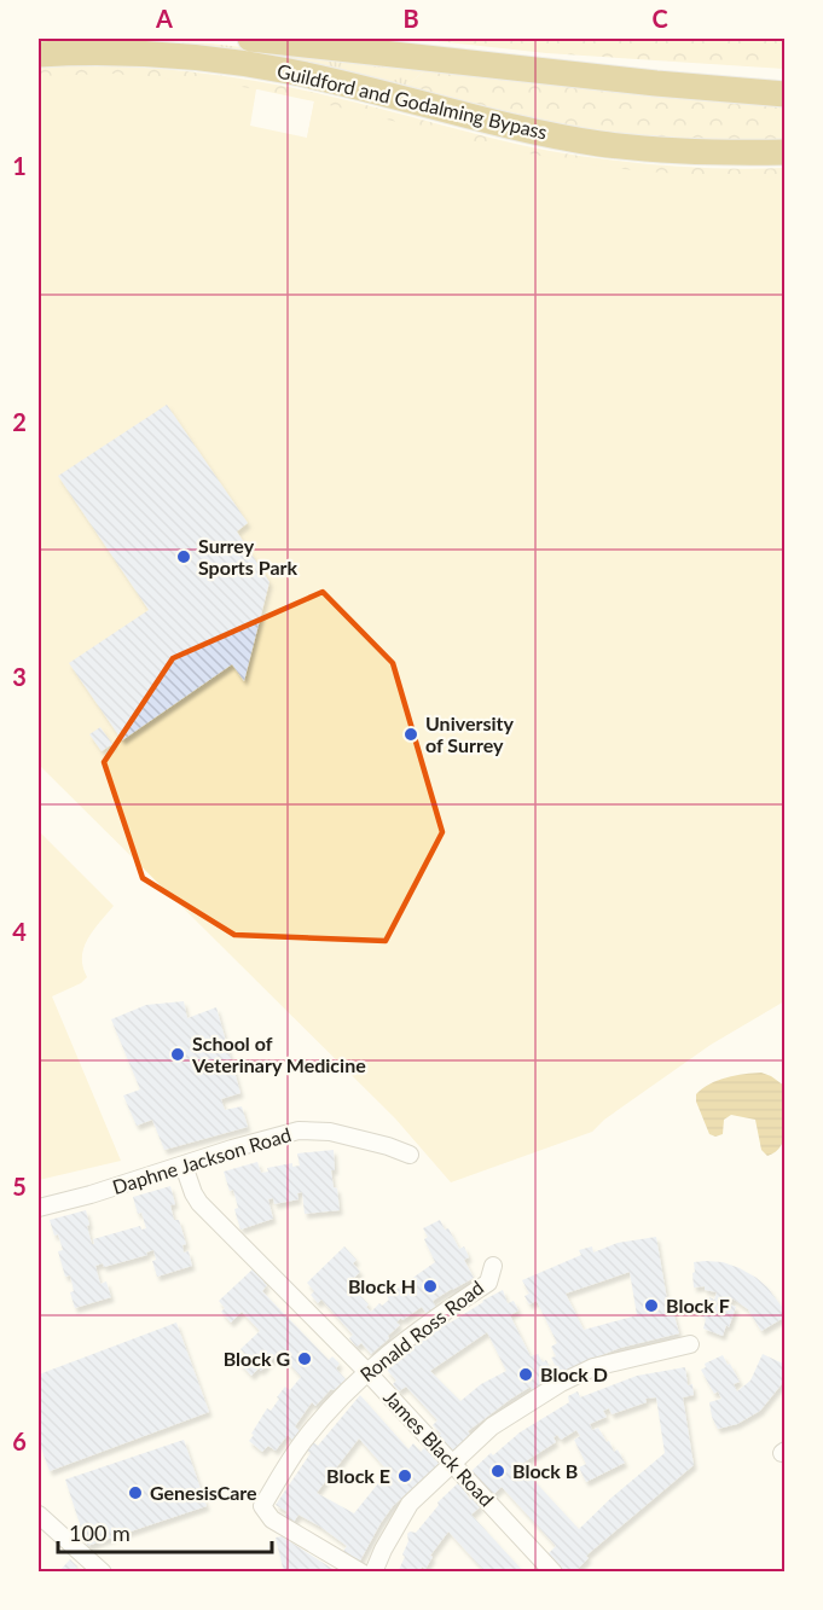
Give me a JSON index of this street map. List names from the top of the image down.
{
  "streets": {
    "highway": ["Guildford and Godalming Bypass"],
    "street": ["Daphne Jackson Road", "Ronald Ross Road", "James Black Road"]
  },
  "crossings": [
    ["Daphne Jackson Road", "James Black Road"],
    ["Ronald Ross Road", "James Black Road"]
  ],
  "places": [
    "Surrey Sports Park",
    "University of Surrey",
    "School of Veterinary Medicine",
    "Block H",
    "Block F",
    "Block G",
    "Block D",
    "Block B",
    "Block E",
    "GenesisCare"
  ],
  "scale_bar": "100 m",
  "grid": {
    "columns": ["A", "B", "C"],
    "rows": [
      "1",
      "2",
      "3",
      "4",
      "5",
      "6"
    ]
  }
}
